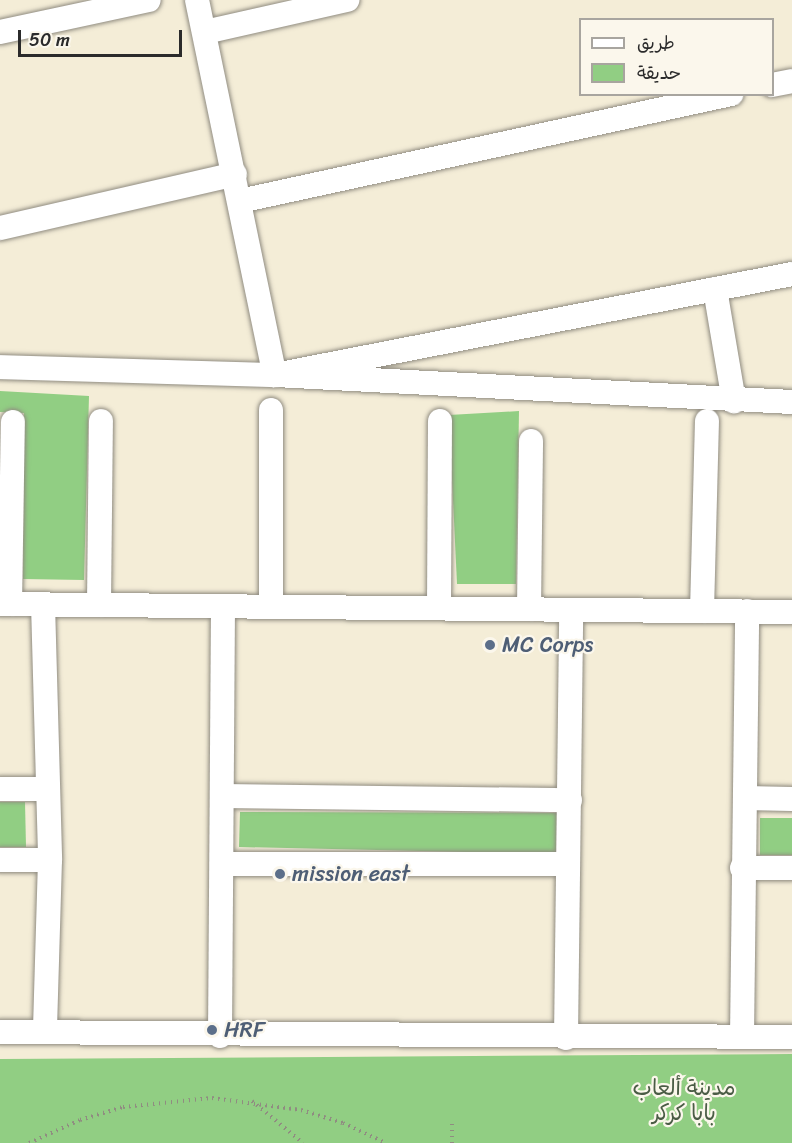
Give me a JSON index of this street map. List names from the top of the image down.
{
  "parks": ["مدينة ألعاب بابا كركر"],
  "places": ["MC Corps", "mission east", "HRF"],
  "legend": ["طريق", "حديقة"],
  "scale_bar": "50 m"
}
